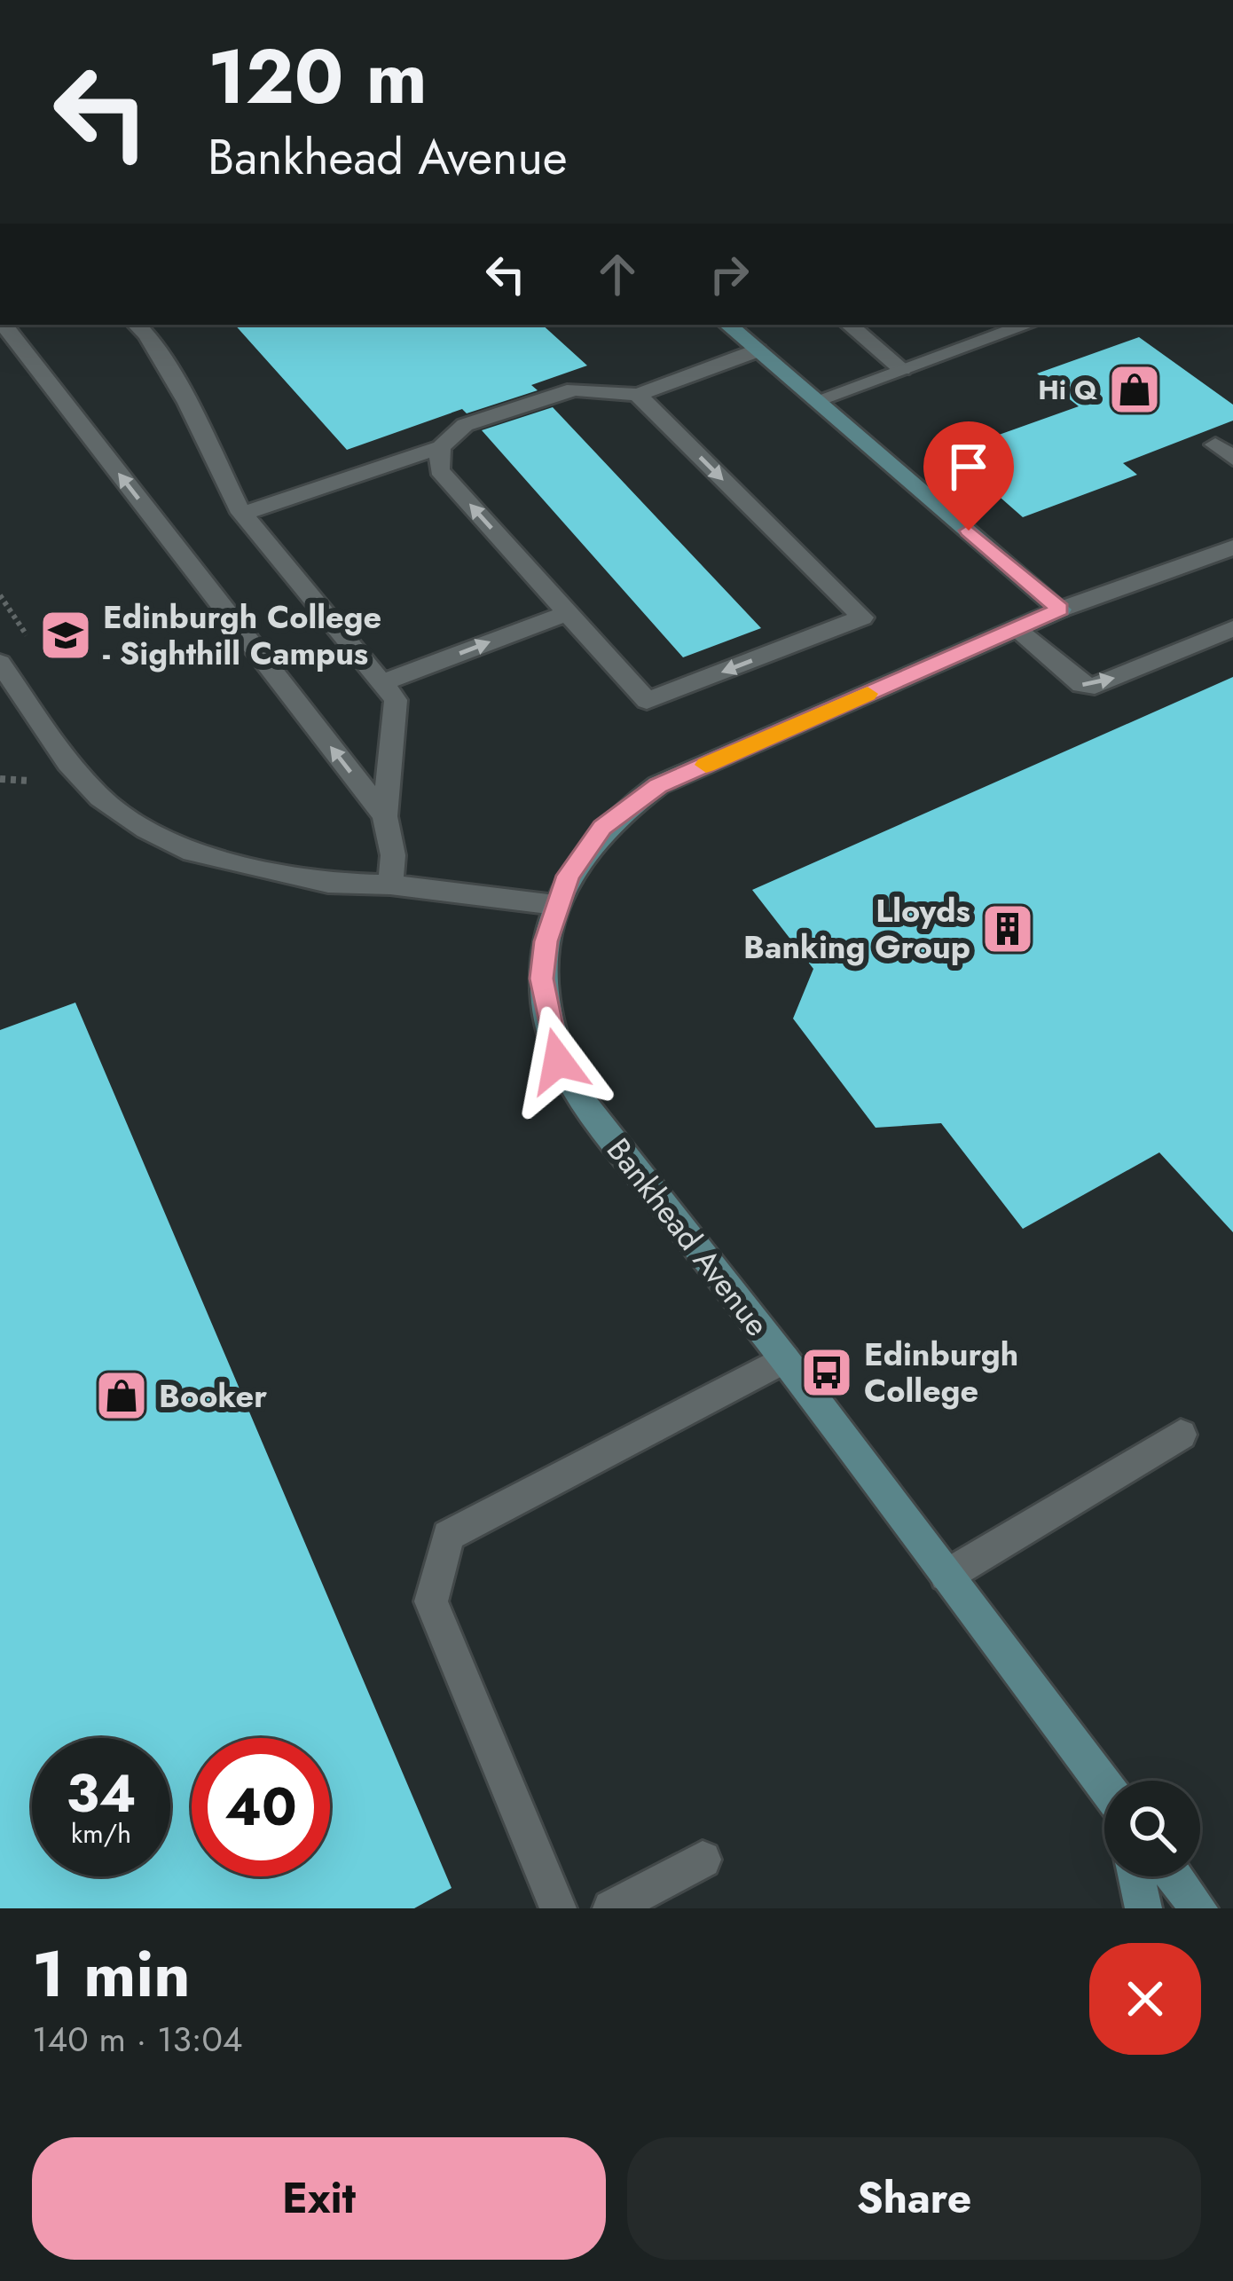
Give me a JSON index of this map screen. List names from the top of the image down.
{
  "streets": {
    "street": ["Bankhead Avenue"]
  },
  "places": {
    "shop": ["Hi Q", "Booker"],
    "school or university": ["Edinburgh College - Sighthill Campus"],
    "building": ["Lloyds Banking Group"],
    "bus stop": ["Edinburgh College"]
  },
  "page": {
    "turn": ["120 m", "Bankhead Avenue"],
    "speed": "34 km/h",
    "limit": "40",
    "heading": ["1 min", "140 m · 13:04"],
    "buttons": ["Exit", "Share"]
  }
}
